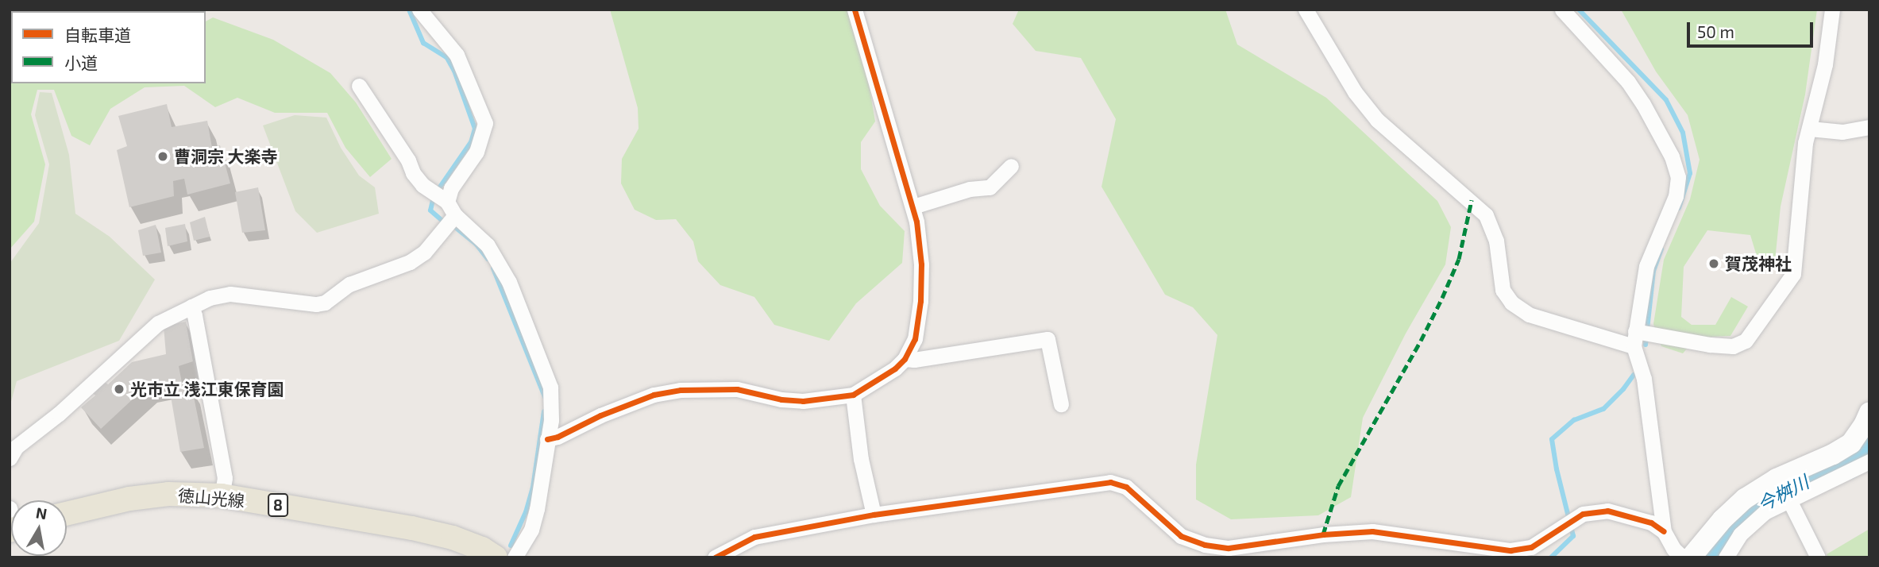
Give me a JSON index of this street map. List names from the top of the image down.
{
  "streets": {
    "main road": ["徳山光線", "8"]
  },
  "water": ["今桝川"],
  "places": ["曹洞宗 大楽寺", "賀茂神社", "光市立 浅江東保育園"],
  "legend": ["自転車道", "小道"],
  "scale_bar": "50 m",
  "north": "top"
}
